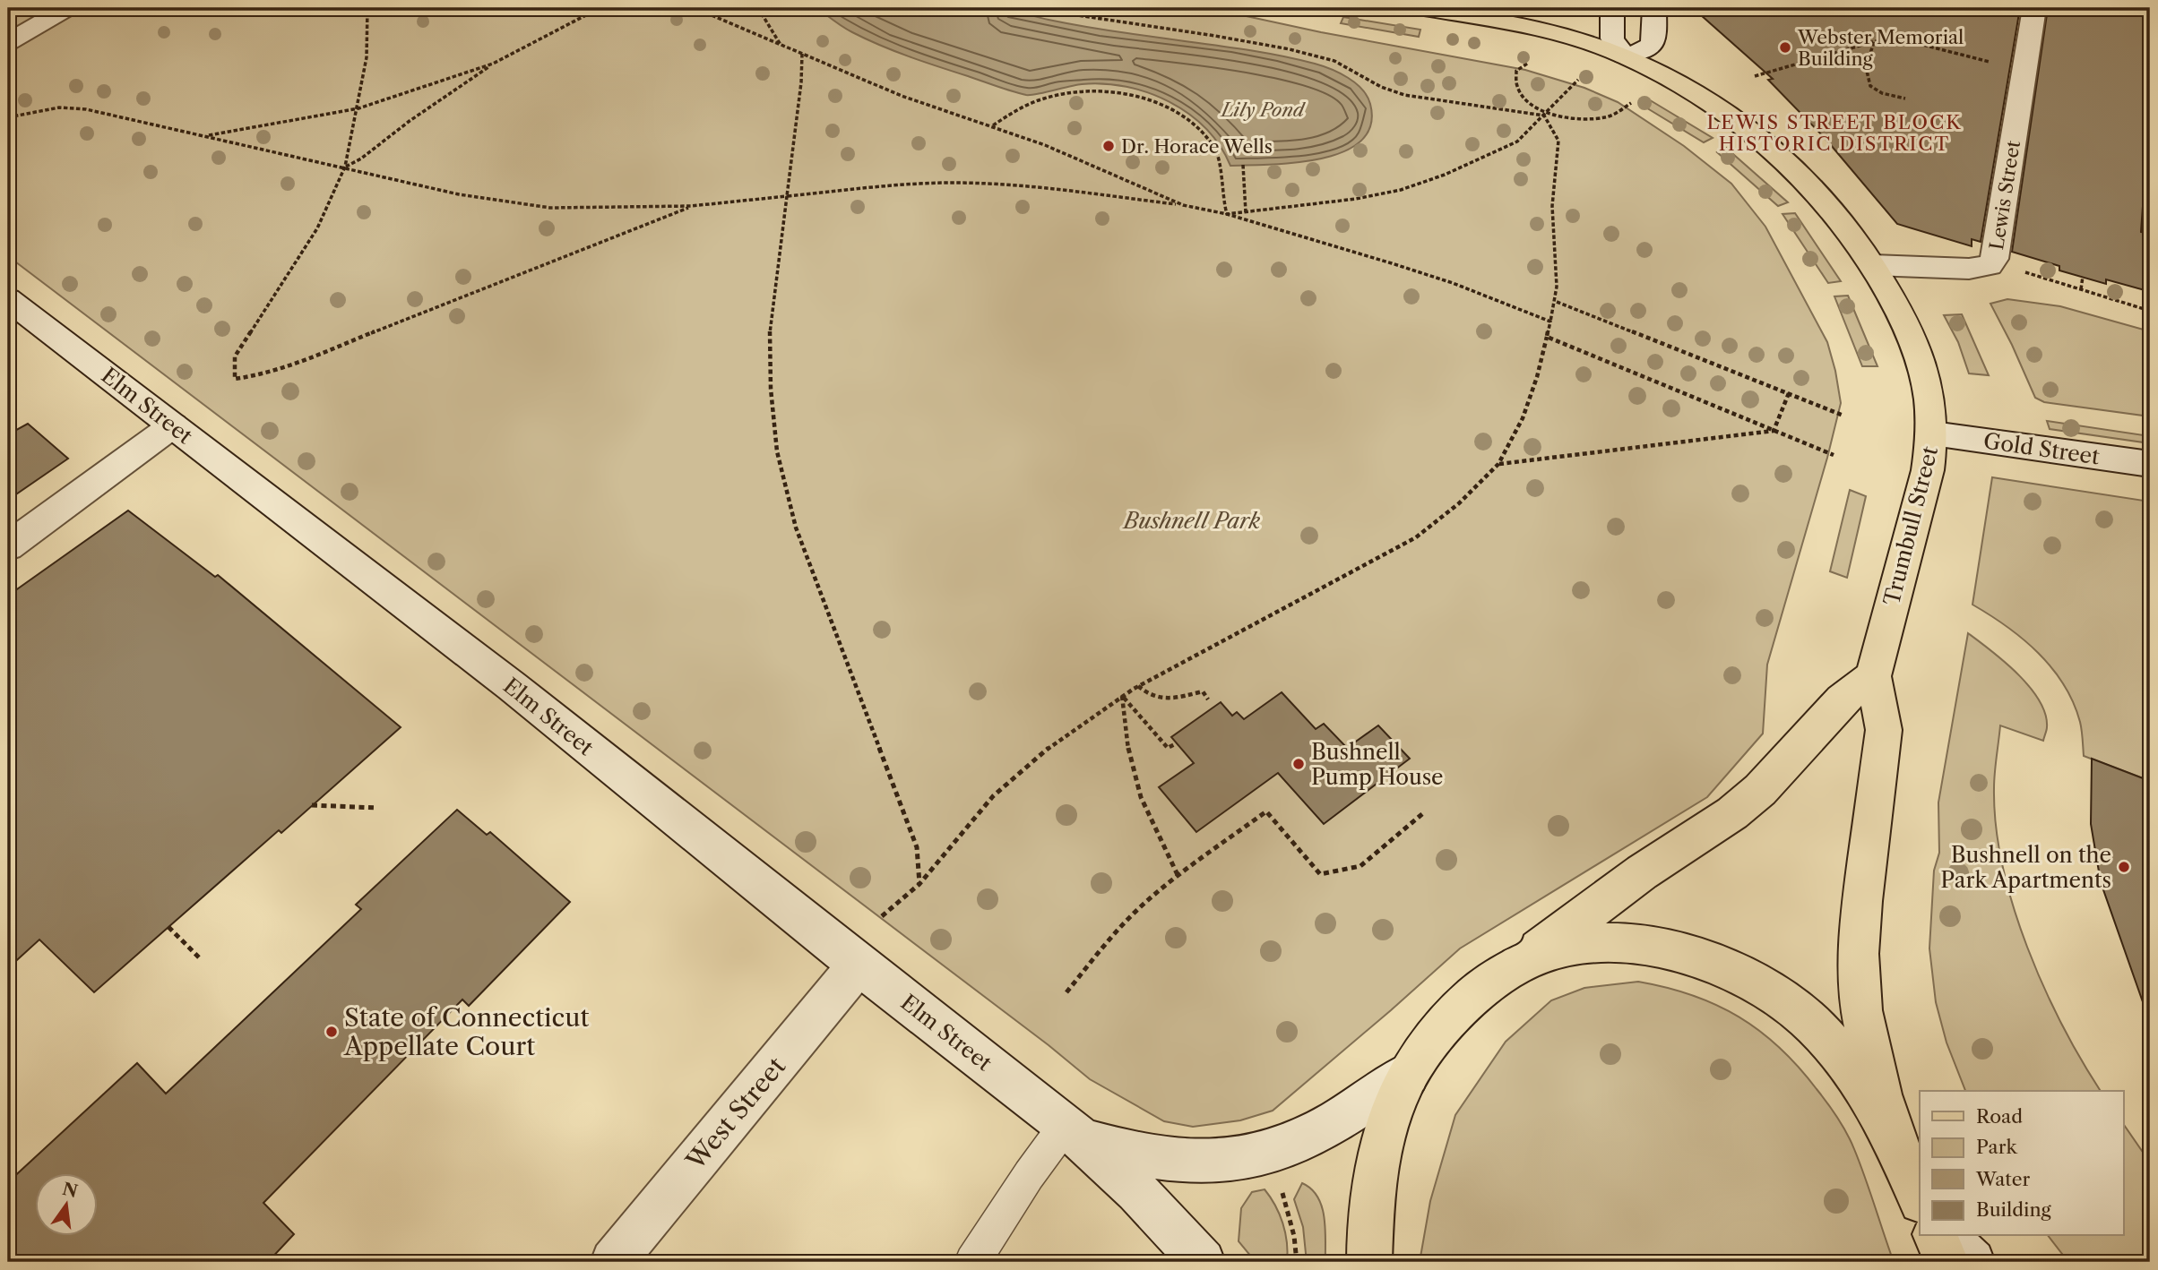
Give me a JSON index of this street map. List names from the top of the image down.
{
  "streets": {
    "main road": ["Trumbull Street"],
    "street": [
      "Lewis Street",
      "Elm Street",
      "Gold Street",
      "West Street"
    ]
  },
  "crossings": [
    ["Lewis Street", "Trumbull Street"],
    ["Elm Street", "West Street"],
    ["Gold Street", "Trumbull Street"]
  ],
  "districts": ["LEWIS STREET BLOCK HISTORIC DISTRICT"],
  "water": ["Lily Pond"],
  "parks": ["Bushnell Park"],
  "places": [
    "Webster Memorial Building",
    "Dr. Horace Wells",
    "Bushnell Pump House",
    "Bushnell on the Park Apartments",
    "State of Connecticut Appellate Court"
  ],
  "legend": [
    "Road",
    "Park",
    "Water",
    "Building"
  ],
  "north": "top"
}
